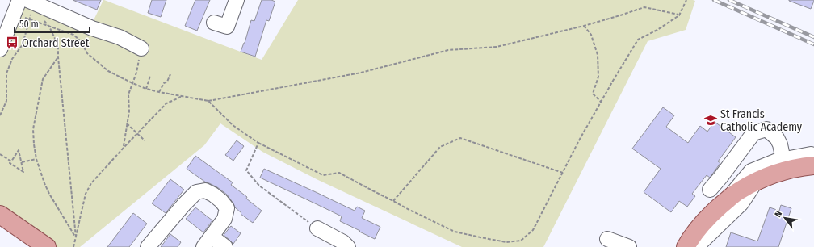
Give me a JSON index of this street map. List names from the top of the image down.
{
  "places": {
    "bus stop": ["Orchard Street"],
    "school or university": ["St Francis Catholic Academy"]
  },
  "scale_bar": "50 m",
  "north": "top left"
}
